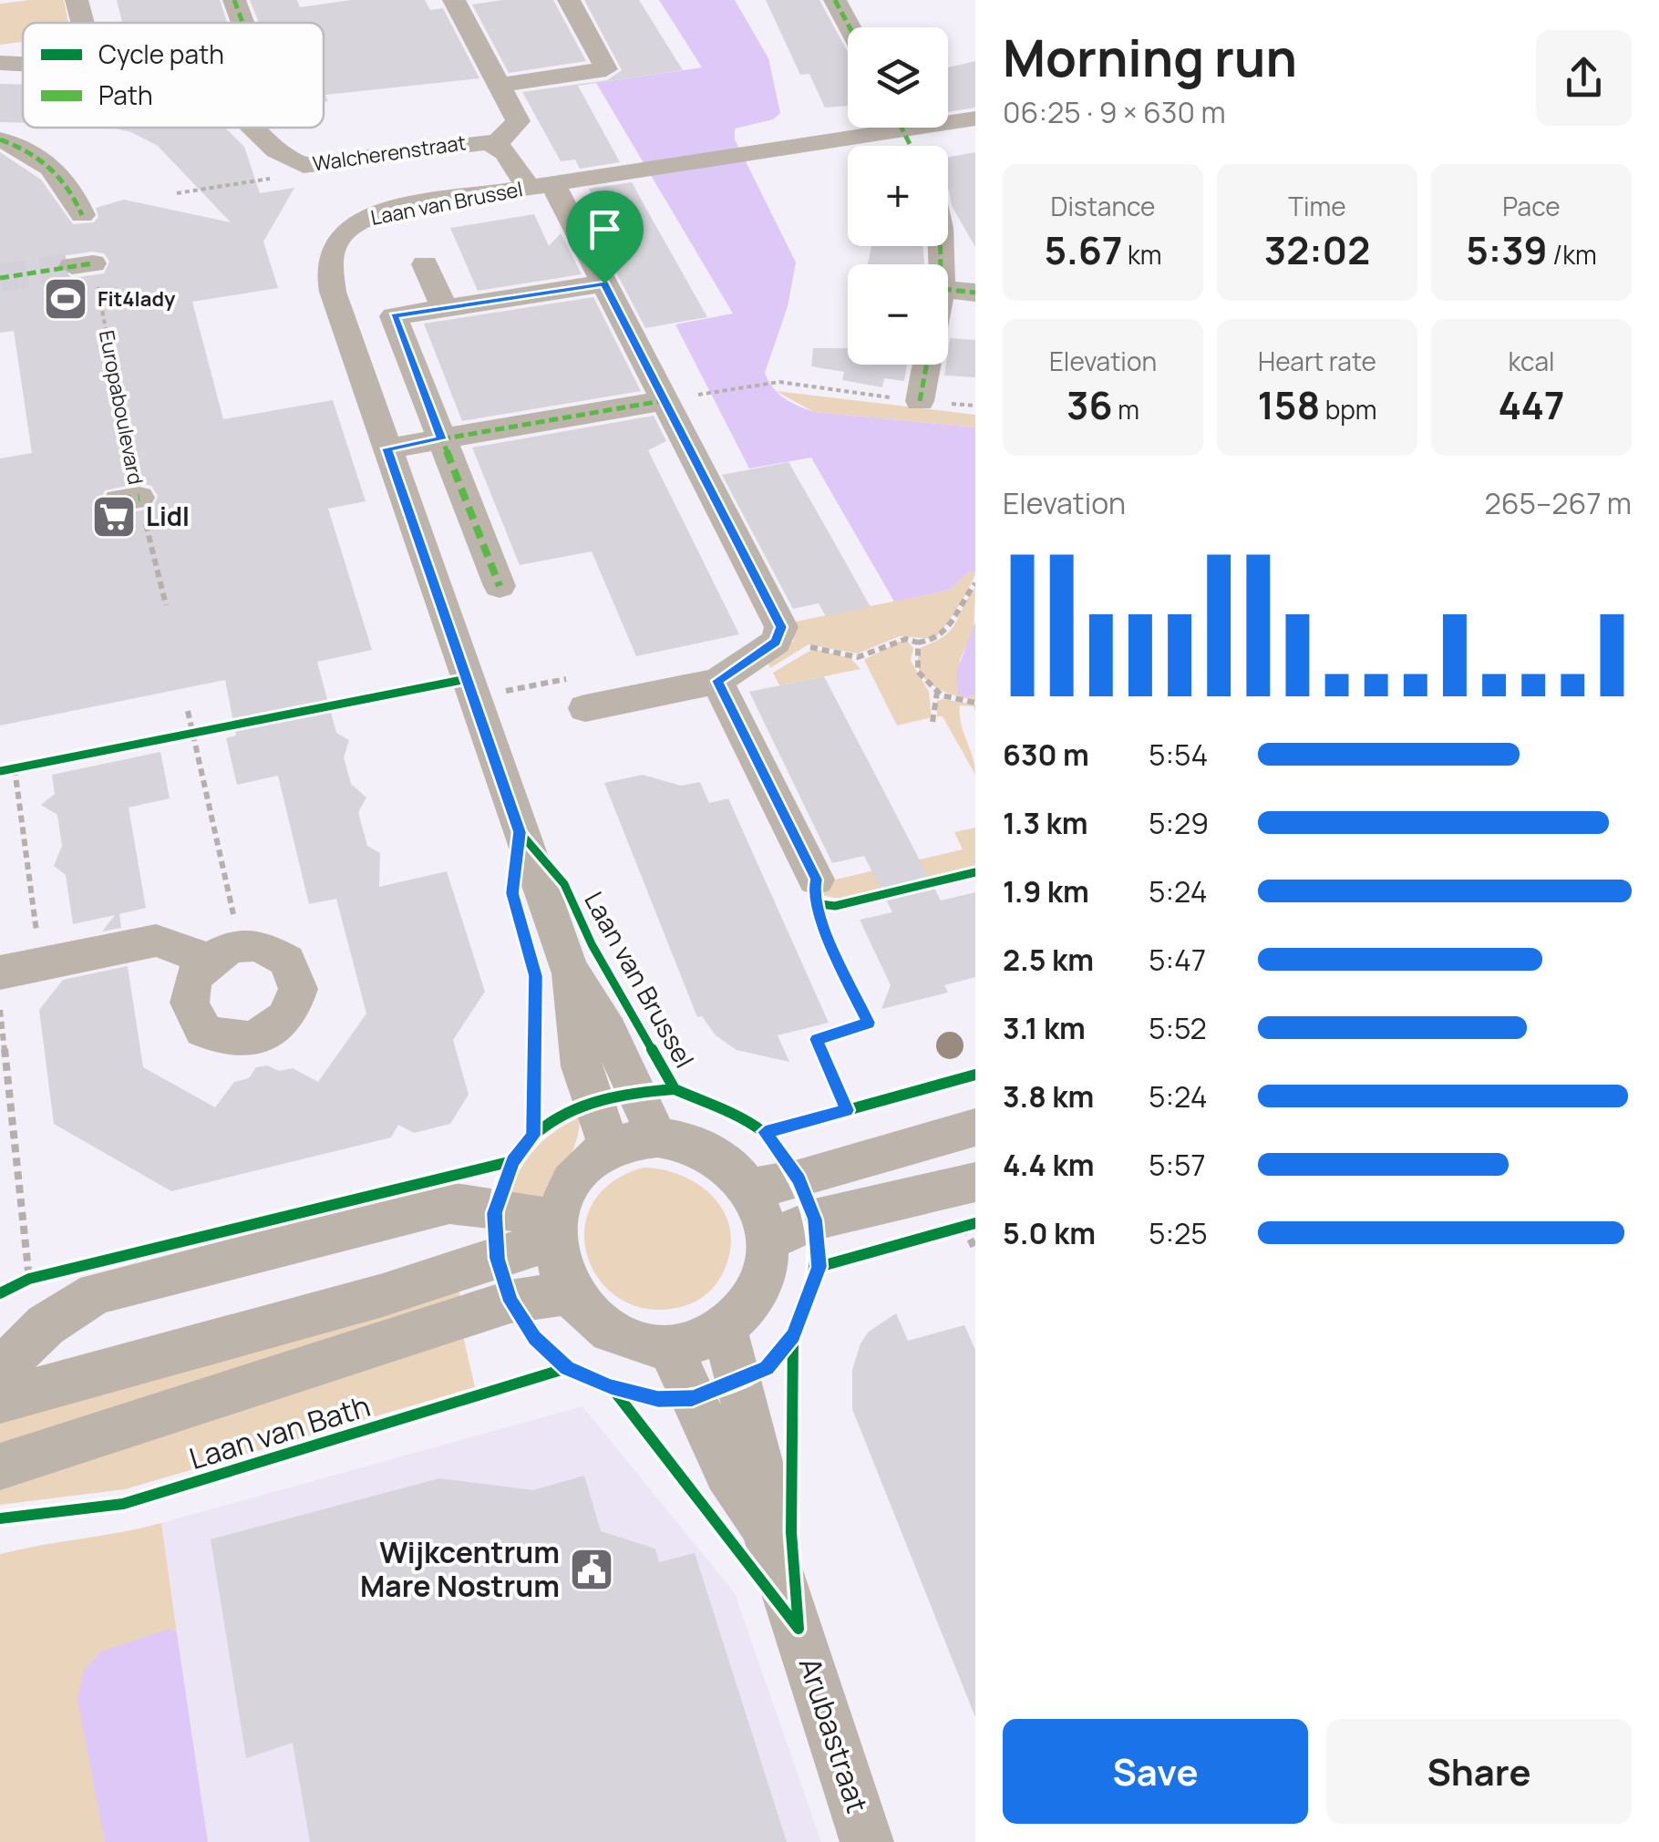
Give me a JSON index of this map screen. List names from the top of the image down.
{
  "streets": {
    "street": [
      "Walcherenstraat",
      "Laan van Brussel",
      "Laan van Bath",
      "Arubastraat"
    ],
    "path": ["Europaboulevard"]
  },
  "crossings": [
    ["Walcherenstraat", "Laan van Brussel"],
    ["Laan van Brussel", "Laan van Bath"],
    ["Laan van Brussel", "Arubastraat"],
    ["Laan van Bath", "Arubastraat"]
  ],
  "places": {
    "sports": ["Fit4lady"],
    "supermarket": ["Lidl"],
    "public building": ["Wijkcentrum Mare Nostrum"]
  },
  "legend": ["Cycle path", "Path"],
  "page": {
    "heading": ["Morning run", "06:25 · 9 × 630 m"],
    "map_buttons": ["+", "−"],
    "stats": [
      ["Distance", "5.67 km"],
      ["Time", "32:02"],
      ["Pace", "5:39 /km"],
      ["Elevation", "36 m"],
      ["Heart rate", "158 bpm"],
      ["kcal", "447"]
    ],
    "chart": ["Elevation", "265–267 m"],
    "list": [
      {
        "name": "630 m",
        "note": "5:54"
      },
      {
        "name": "1.3 km",
        "note": "5:29"
      },
      {
        "name": "1.9 km",
        "note": "5:24"
      },
      {
        "name": "2.5 km",
        "note": "5:47"
      },
      {
        "name": "3.1 km",
        "note": "5:52"
      },
      {
        "name": "3.8 km",
        "note": "5:24"
      },
      {
        "name": "4.4 km",
        "note": "5:57"
      },
      {
        "name": "5.0 km",
        "note": "5:25"
      }
    ],
    "buttons": ["Save", "Share"]
  }
}
